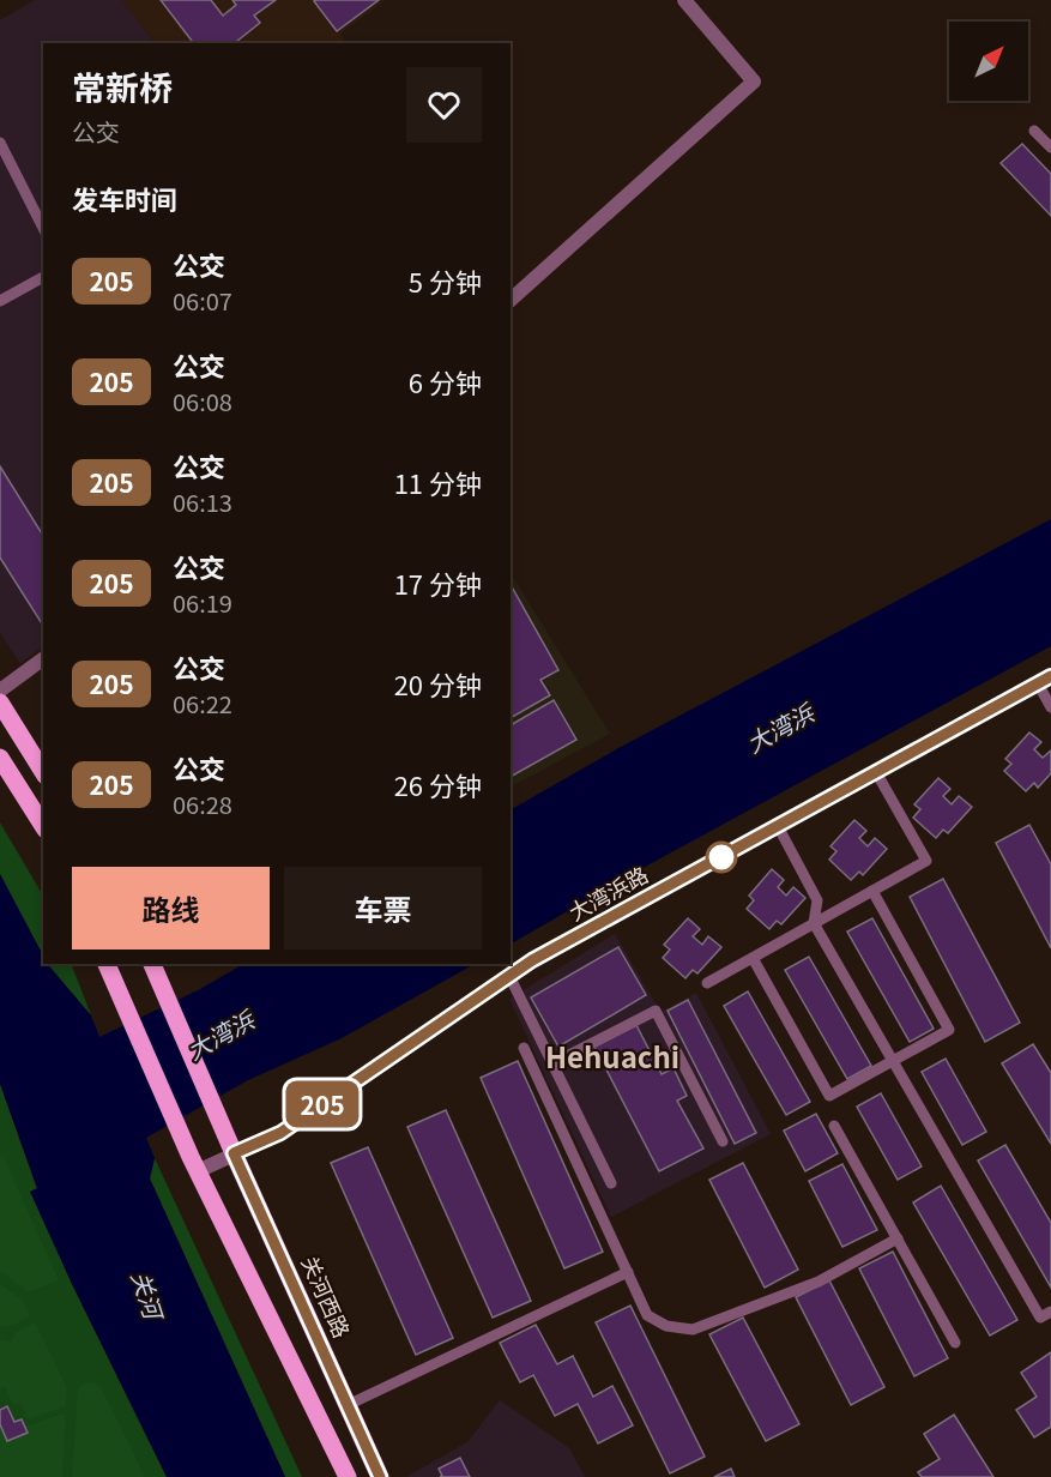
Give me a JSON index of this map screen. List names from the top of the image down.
{
  "streets": {
    "main road": ["关河西路"],
    "street": ["大湾浜路"]
  },
  "crossings": [
    ["大湾浜路", "关河西路"]
  ],
  "districts": ["Hehuachi"],
  "water": ["大湾浜", "关河"],
  "lines": ["bus line 205"],
  "north": "top right",
  "page": {
    "on_map": "205",
    "heading": [
      ["常新桥", "公交"],
      "发车时间"
    ],
    "list": [
      {
        "mark": "205",
        "name": "公交",
        "note": "06:07",
        "value": "5 分钟"
      },
      {
        "mark": "205",
        "name": "公交",
        "note": "06:08",
        "value": "6 分钟"
      },
      {
        "mark": "205",
        "name": "公交",
        "note": "06:13",
        "value": "11 分钟"
      },
      {
        "mark": "205",
        "name": "公交",
        "note": "06:19",
        "value": "17 分钟"
      },
      {
        "mark": "205",
        "name": "公交",
        "note": "06:22",
        "value": "20 分钟"
      },
      {
        "mark": "205",
        "name": "公交",
        "note": "06:28",
        "value": "26 分钟"
      }
    ],
    "buttons": ["路线", "车票"]
  }
}
